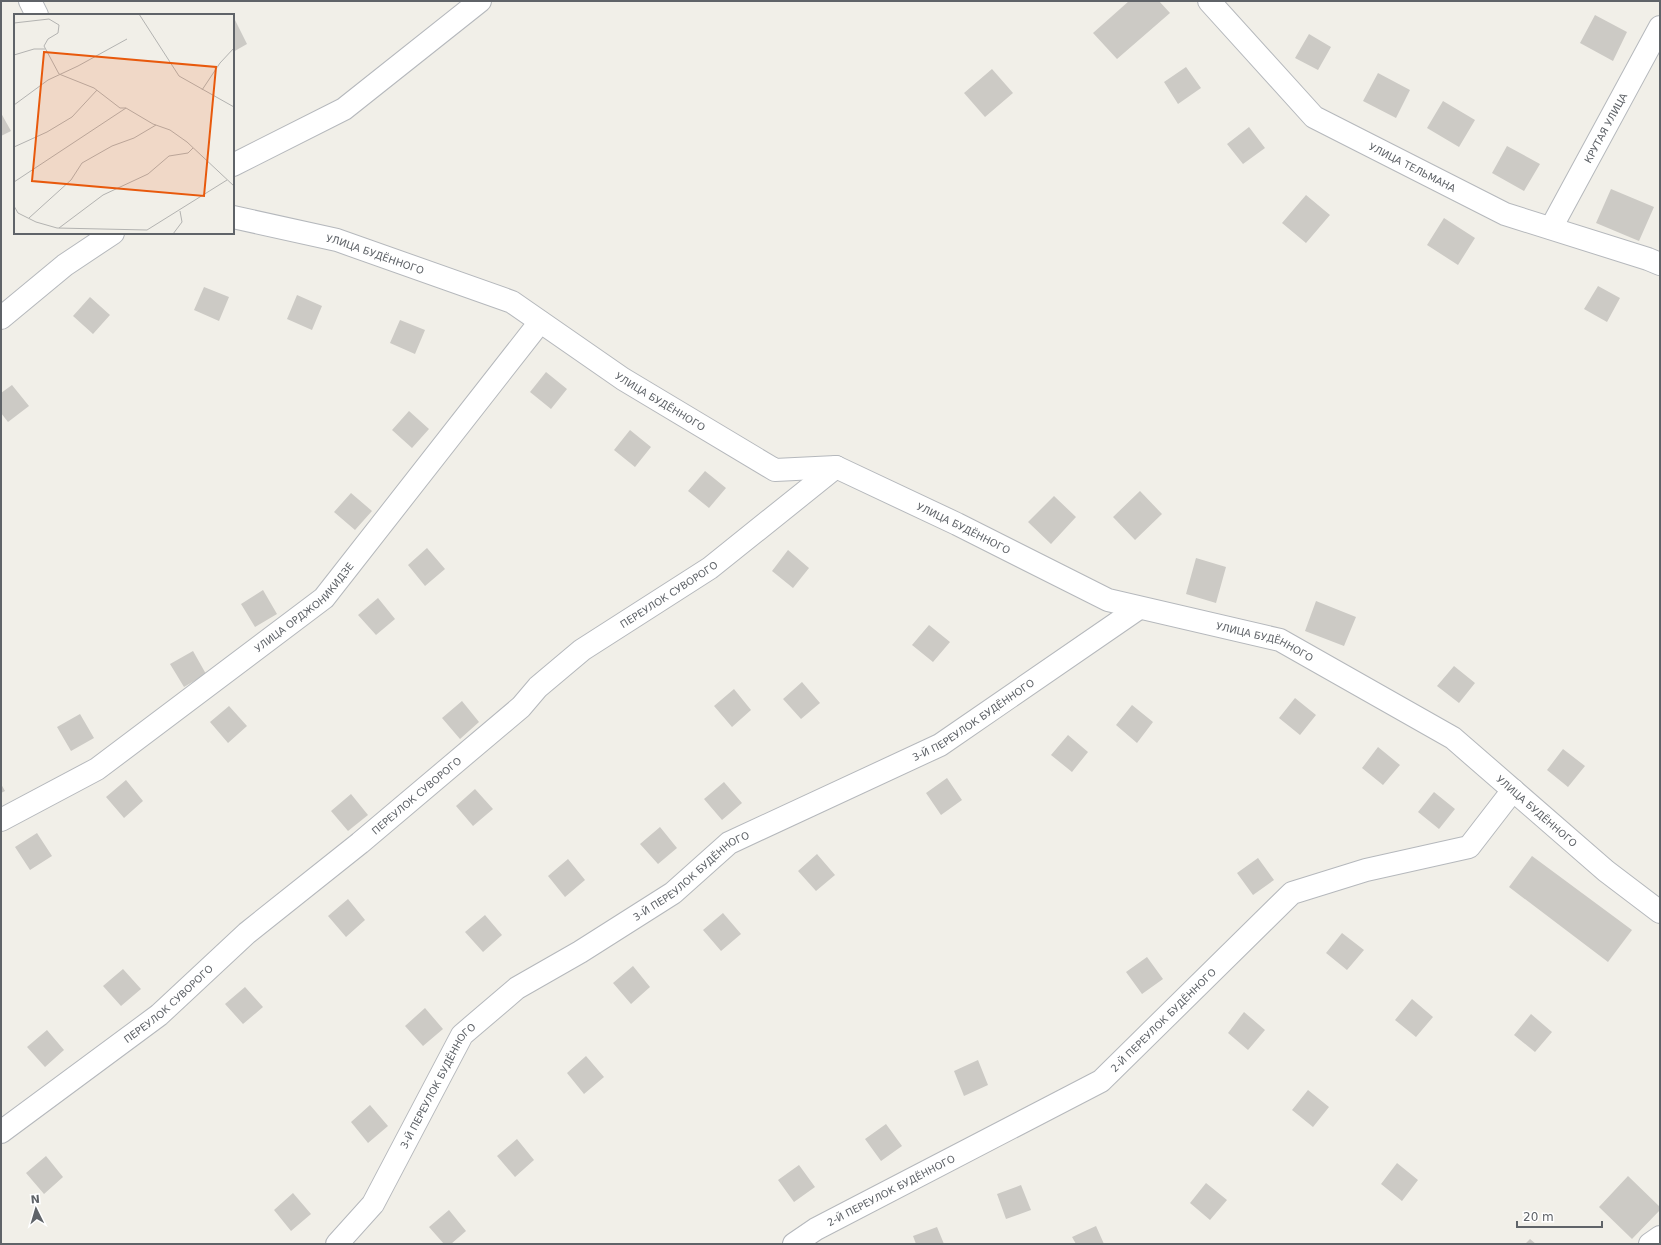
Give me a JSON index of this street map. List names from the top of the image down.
{
  "streets": {
    "street": [
      "КРУТАЯ УЛИЦА",
      "УЛИЦА ТЕЛЬМАНА",
      "УЛИЦА БУДЁННОГО",
      "ПЕРЕУЛОК СУВОРОГО",
      "УЛИЦА ОРДЖОНИКИДЗЕ",
      "3-Й ПЕРЕУЛОК БУДЁННОГО",
      "2-Й ПЕРЕУЛОК БУДЁННОГО"
    ]
  },
  "crossings": [
    ["КРУТАЯ УЛИЦА", "УЛИЦА ТЕЛЬМАНА"],
    ["УЛИЦА БУДЁННОГО", "ПЕРЕУЛОК СУВОРОГО"],
    ["УЛИЦА БУДЁННОГО", "УЛИЦА ОРДЖОНИКИДЗЕ"],
    ["УЛИЦА БУДЁННОГО", "3-Й ПЕРЕУЛОК БУДЁННОГО"],
    ["УЛИЦА БУДЁННОГО", "2-Й ПЕРЕУЛОК БУДЁННОГО"]
  ],
  "scale_bar": "20 m",
  "north": "top"
}
